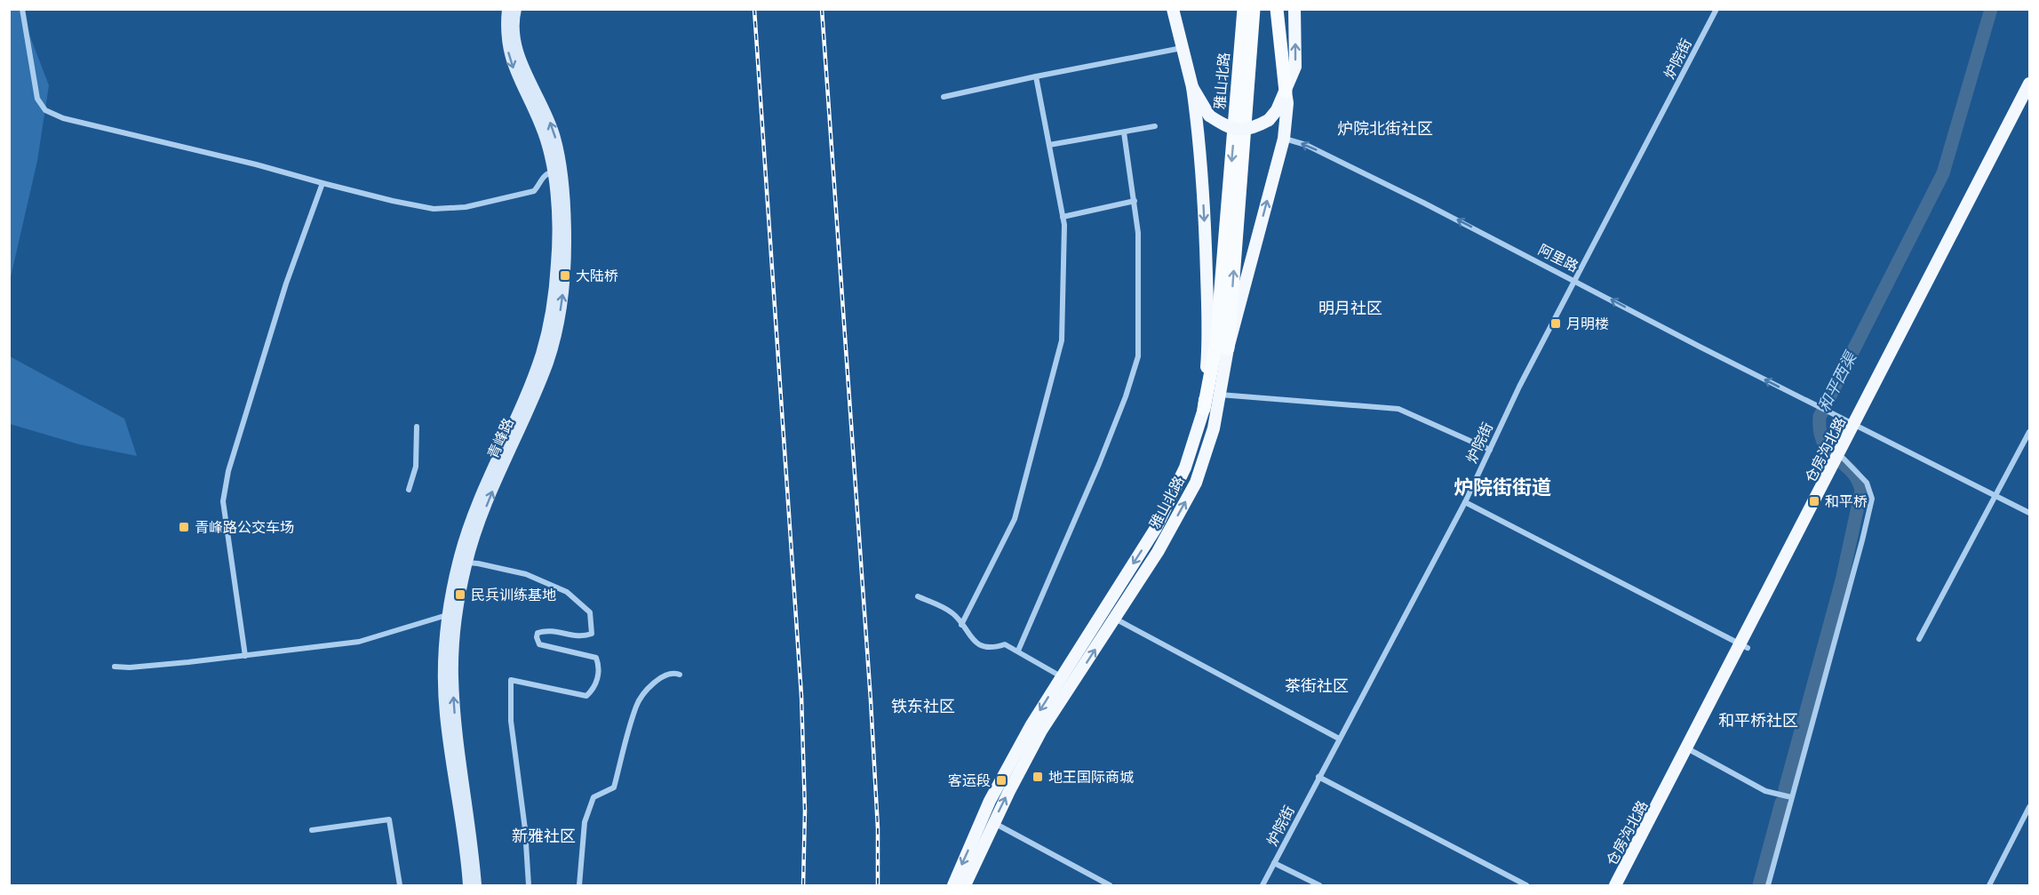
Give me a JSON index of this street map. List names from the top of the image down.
{
  "streets": {
    "highway": ["雅山北路"],
    "main road": ["青峰路", "仓房沟北路"],
    "street": ["炉院街", "阿里路"]
  },
  "crossings": [
    ["炉院街", "阿里路"],
    ["雅山北路", "阿里路"],
    ["阿里路", "仓房沟北路"]
  ],
  "one_way": ["阿里路"],
  "districts": [
    "炉院北街社区",
    "明月社区",
    "炉院街街道",
    "茶街社区",
    "铁东社区",
    "和平桥社区",
    "新雅社区"
  ],
  "water": ["和平西渠"],
  "places": {
    "transit": [
      "大陆桥",
      "月明楼",
      "和平桥",
      "青峰路公交车场",
      "民兵训练基地",
      "地王国际商城",
      "客运段"
    ]
  }
}
